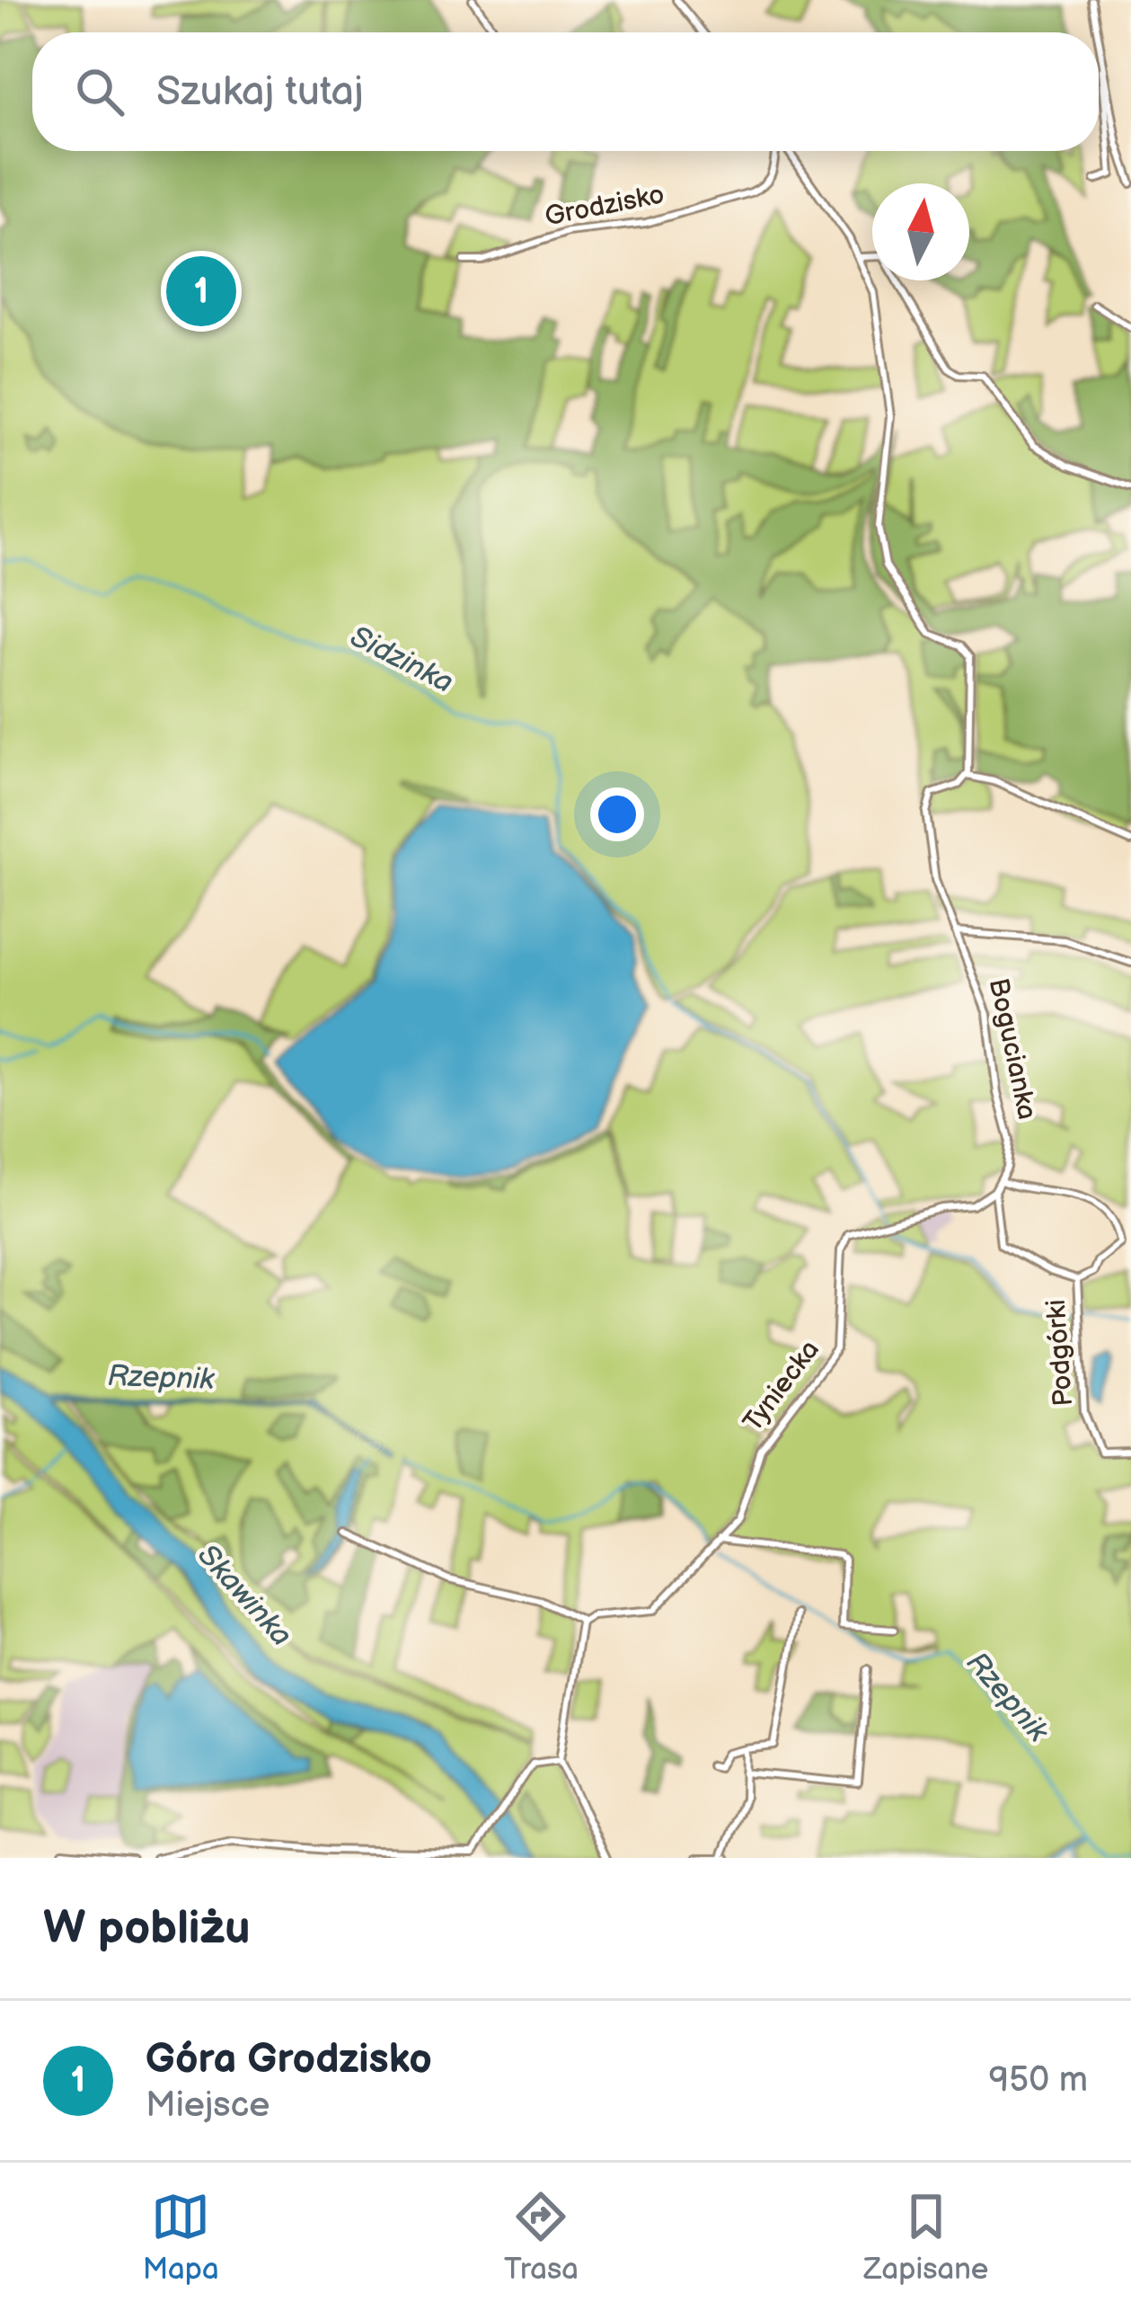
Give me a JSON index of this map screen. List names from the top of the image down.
{
  "streets": {
    "street": [
      "Grodzisko",
      "Bogucianka",
      "Podgórki",
      "Tyniecka"
    ]
  },
  "crossings": [
    ["Bogucianka", "Podgórki"],
    ["Podgórki", "Tyniecka"]
  ],
  "water": ["Sidzinka", "Rzepnik", "Skawinka"],
  "north": "top",
  "page": {
    "search": "Szukaj tutaj",
    "pins": "1",
    "heading": "W pobliżu",
    "list": [
      {
        "mark": "1",
        "name": "Góra Grodzisko",
        "note": "Miejsce",
        "value": "950 m"
      }
    ],
    "nav": ["Mapa", "Trasa", "Zapisane"]
  }
}
